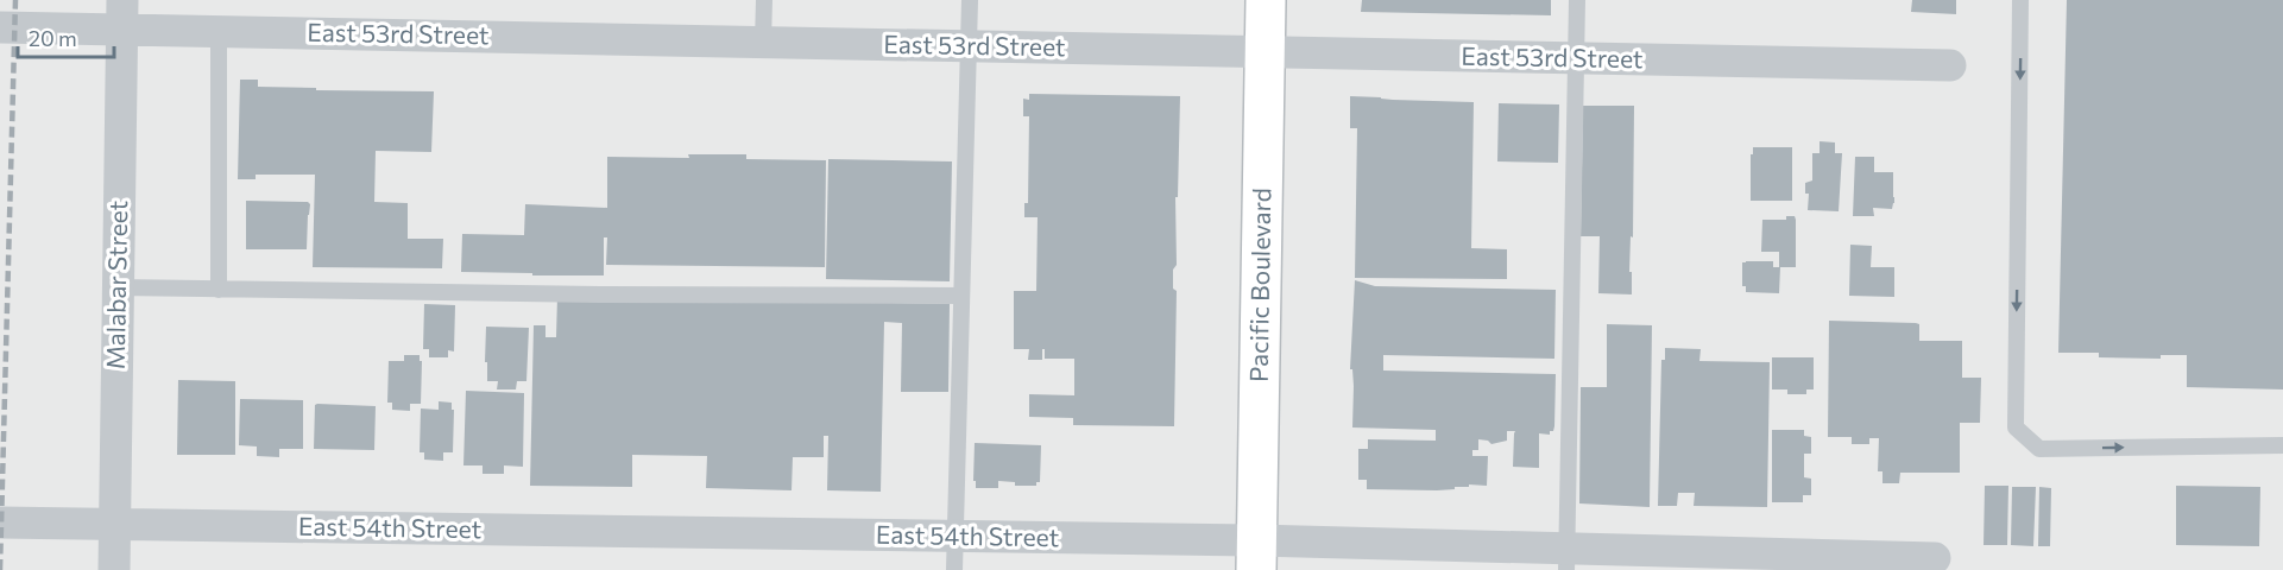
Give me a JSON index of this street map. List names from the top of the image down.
{
  "streets": {
    "main road": ["Pacific Boulevard"],
    "street": ["East 53rd Street", "Malabar Street", "East 54th Street"]
  },
  "crossings": [
    ["East 53rd Street", "Malabar Street"],
    ["East 53rd Street", "Pacific Boulevard"],
    ["Malabar Street", "East 54th Street"],
    ["Pacific Boulevard", "East 54th Street"]
  ],
  "scale_bar": "20 m"
}
